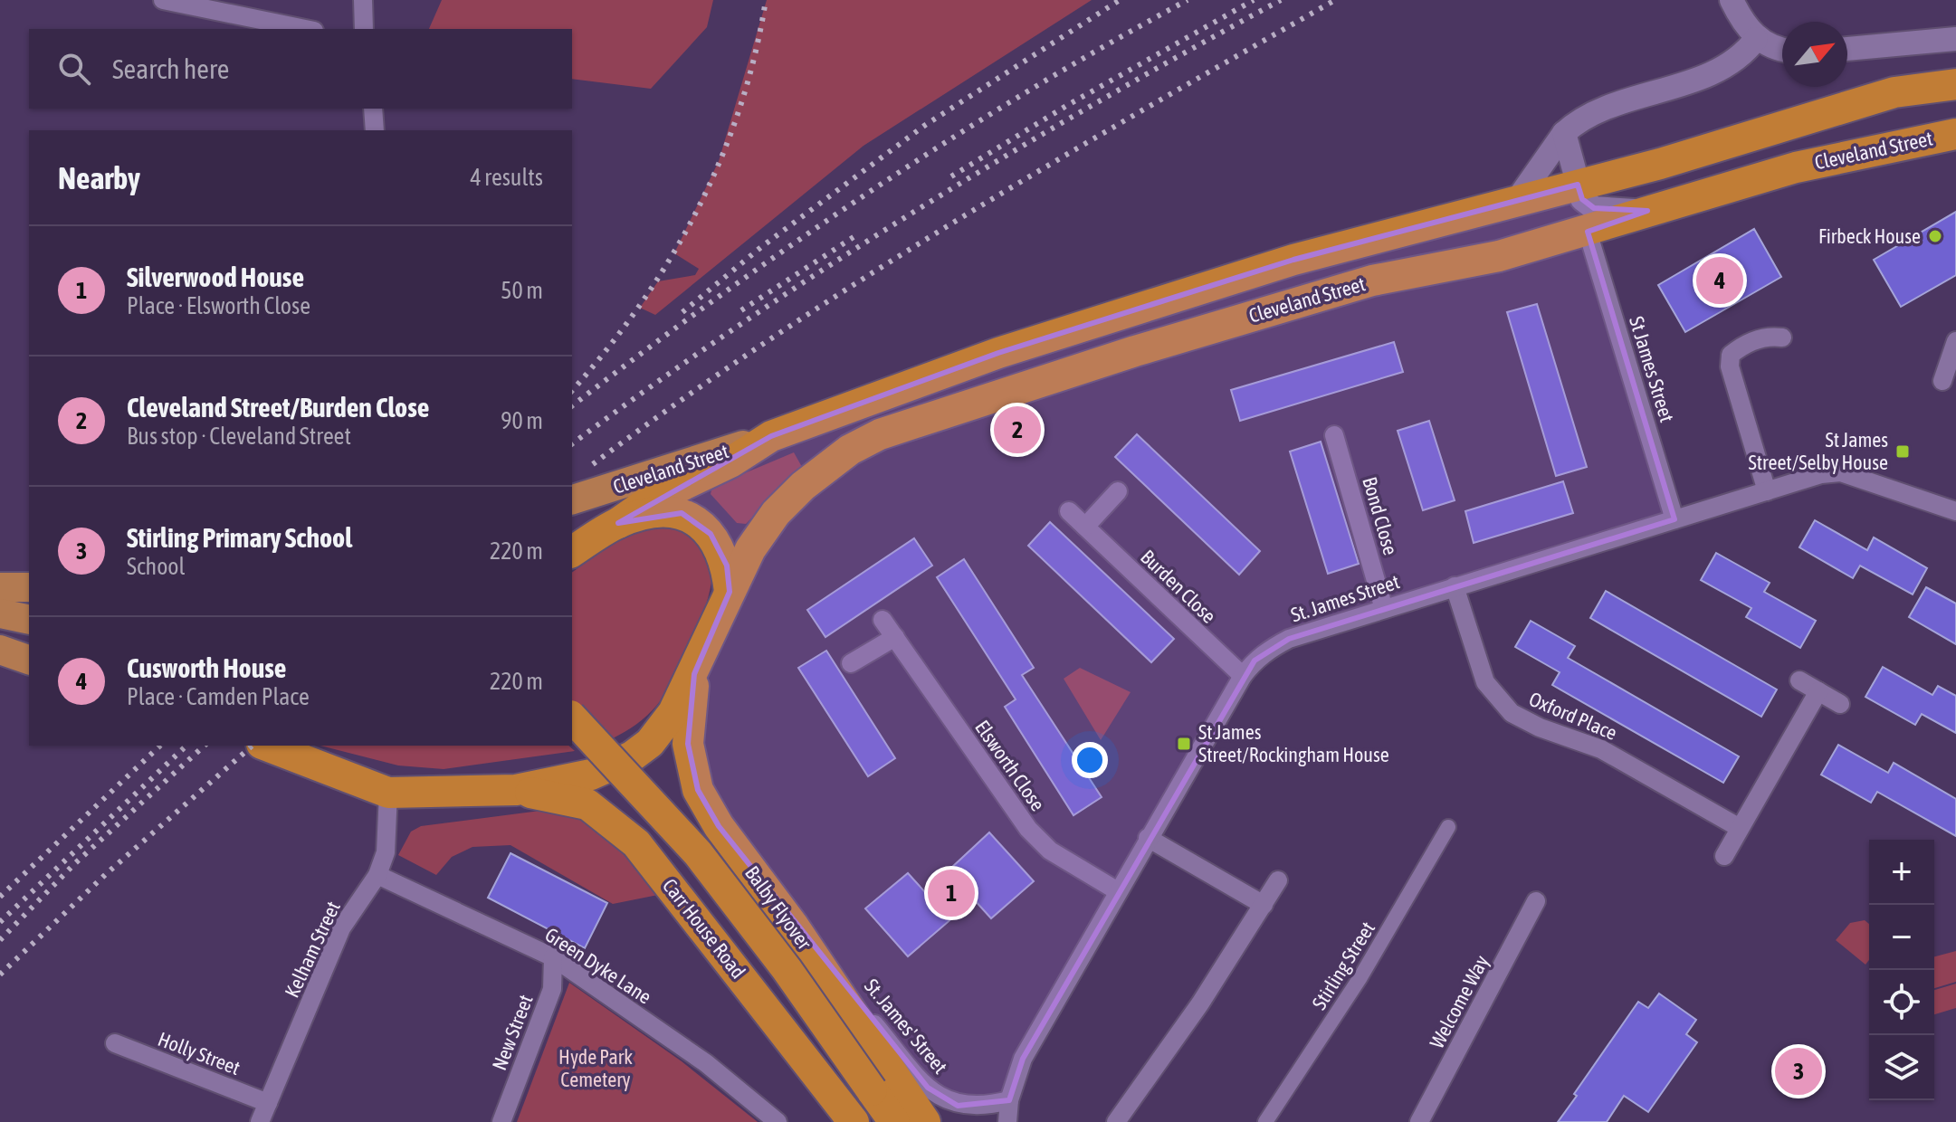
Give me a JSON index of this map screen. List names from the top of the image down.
{
  "streets": {
    "highway": ["Cleveland Street", "Balby Flyover", "Carr House Road"],
    "street": [
      "St James Street",
      "Bond Close",
      "Burden Close",
      "St. James Street",
      "Oxford Place",
      "Elsworth Close",
      "Kelham Street",
      "Green Dyke Lane",
      "Stirling Street",
      "Welcome Way",
      "St. James' Street",
      "New Street",
      "Holly Street"
    ]
  },
  "crossings": [
    ["Cleveland Street", "St James Street"],
    ["Cleveland Street", "Balby Flyover"],
    ["St James Street", "St. James Street"],
    ["Bond Close", "St. James Street"],
    ["Burden Close", "St. James Street"],
    ["St. James Street", "Oxford Place"],
    ["St. James Street", "Elsworth Close"],
    ["St. James Street", "St. James' Street"],
    ["Balby Flyover", "Carr House Road"],
    ["Balby Flyover", "Kelham Street"],
    ["Balby Flyover", "St. James' Street"],
    ["Kelham Street", "Green Dyke Lane"],
    ["Kelham Street", "Holly Street"],
    ["Green Dyke Lane", "New Street"]
  ],
  "parks": ["Hyde Park Cemetery"],
  "places": {
    "other": ["Firbeck House"],
    "transit": ["St James Street/Selby House", "St James Street/Rockingham House"]
  },
  "north": "top right",
  "page": {
    "search": "Search here",
    "heading": ["Nearby", "4 results"],
    "list": [
      {
        "mark": "1",
        "name": "Silverwood House",
        "note": "Place · Elsworth Close",
        "value": "50 m"
      },
      {
        "mark": "2",
        "name": "Cleveland Street/Burden Close",
        "note": "Bus stop · Cleveland Street",
        "value": "90 m"
      },
      {
        "mark": "3",
        "name": "Stirling Primary School",
        "note": "School",
        "value": "220 m"
      },
      {
        "mark": "4",
        "name": "Cusworth House",
        "note": "Place · Camden Place",
        "value": "220 m"
      }
    ],
    "pins": [
      "4",
      "2",
      "1",
      "3"
    ],
    "map_buttons": ["+", "−"]
  }
}
